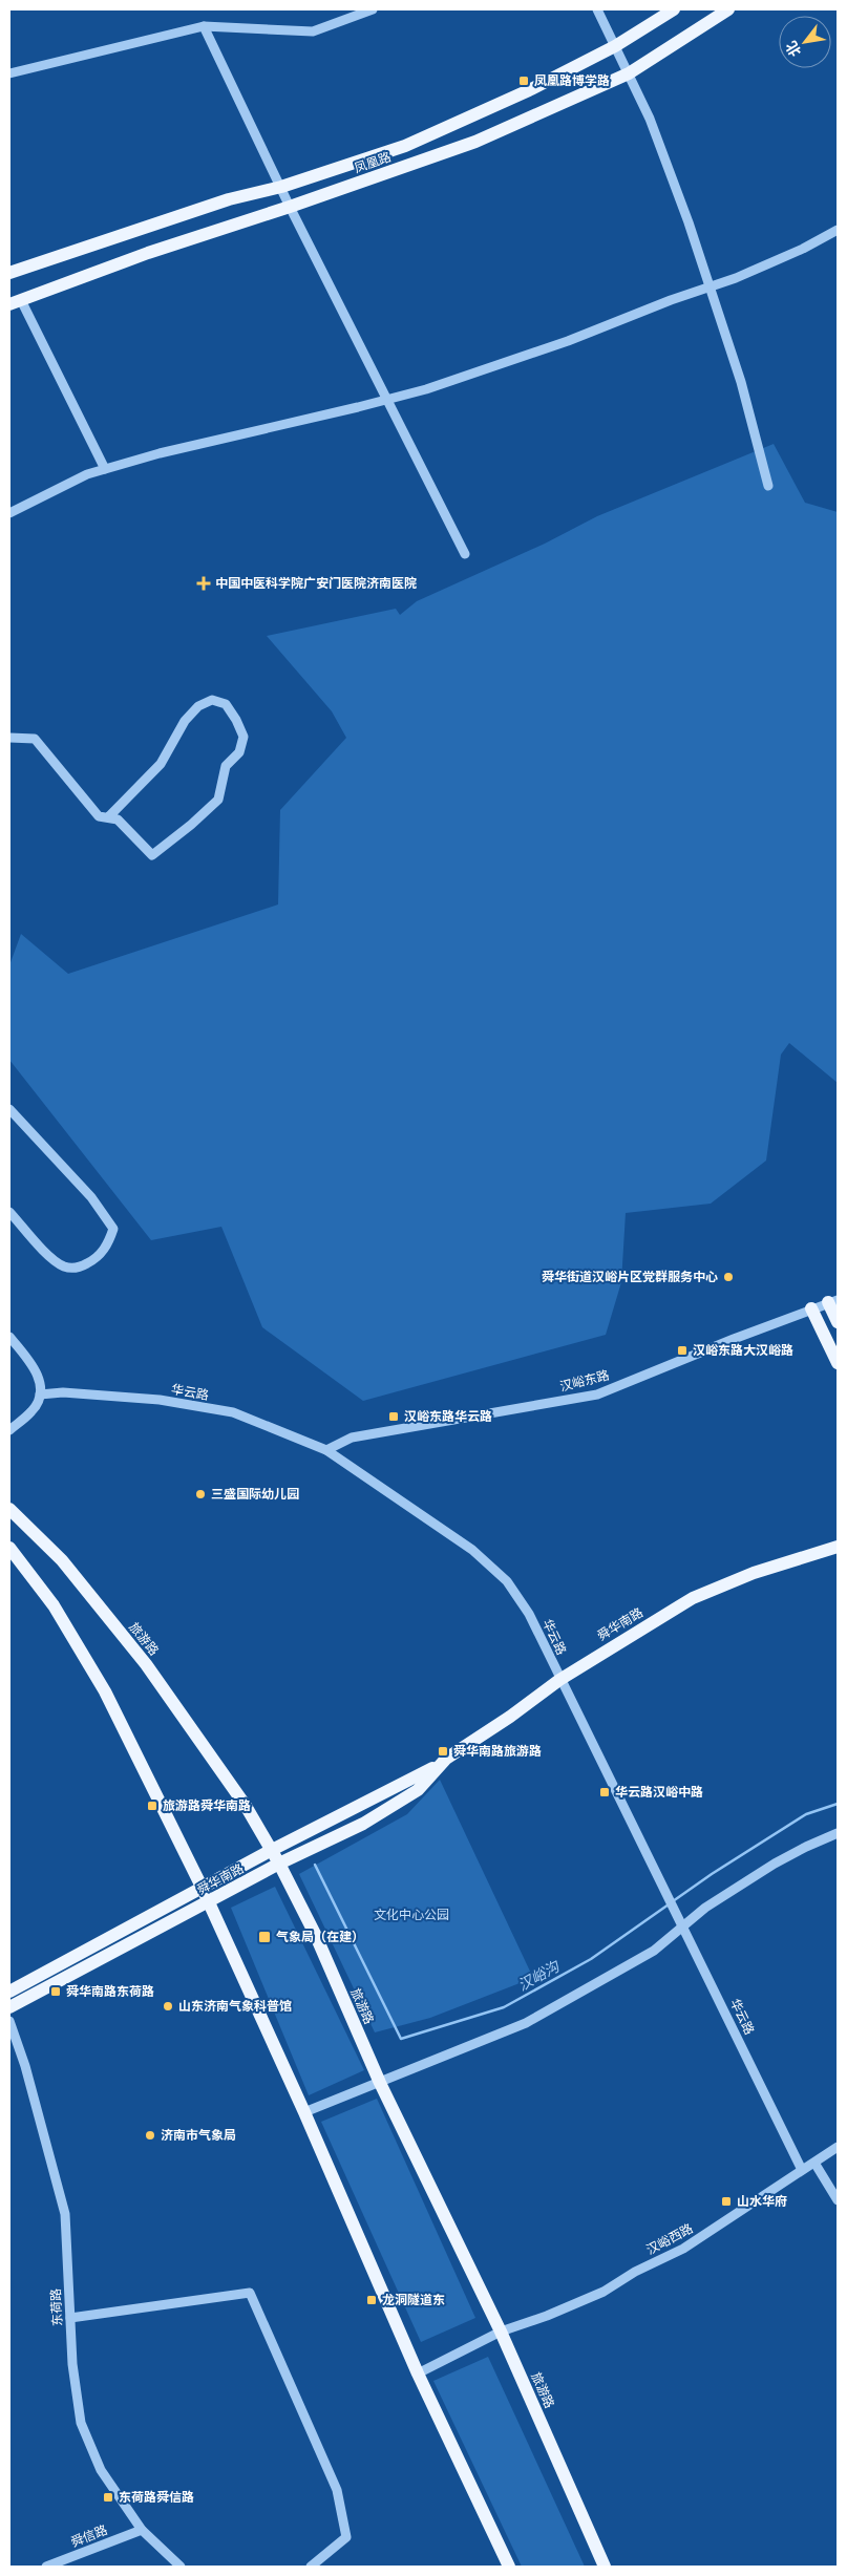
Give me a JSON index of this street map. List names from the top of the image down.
{
  "streets": {
    "main road": ["凤凰路", "舜华南路", "旅游路"],
    "street": [
      "汉峪东路",
      "华云路",
      "汉峪西路",
      "东荷路",
      "舜信路"
    ]
  },
  "crossings": [
    ["汉峪东路", "华云路"],
    ["华云路", "舜华南路"],
    ["华云路", "汉峪西路"],
    ["舜华南路", "旅游路"],
    ["旅游路", "汉峪西路"],
    ["东荷路", "舜信路"]
  ],
  "water": ["汉峪沟"],
  "parks": ["文化中心公园"],
  "places": {
    "transit": [
      "凤凰路博学路",
      "汉峪东路大汉峪路",
      "汉峪东路华云路",
      "舜华南路旅游路",
      "华云路汉峪中路",
      "旅游路舜华南路",
      "气象局（在建）",
      "舜华南路东荷路",
      "山水华府",
      "龙洞隧道东",
      "东荷路舜信路"
    ],
    "health": ["中国中医科学院广安门医院济南医院"],
    "other": [
      "舜华街道汉峪片区党群服务中心",
      "三盛国际幼儿园",
      "山东济南气象科普馆",
      "济南市气象局"
    ]
  },
  "north": "bottom left"
}
